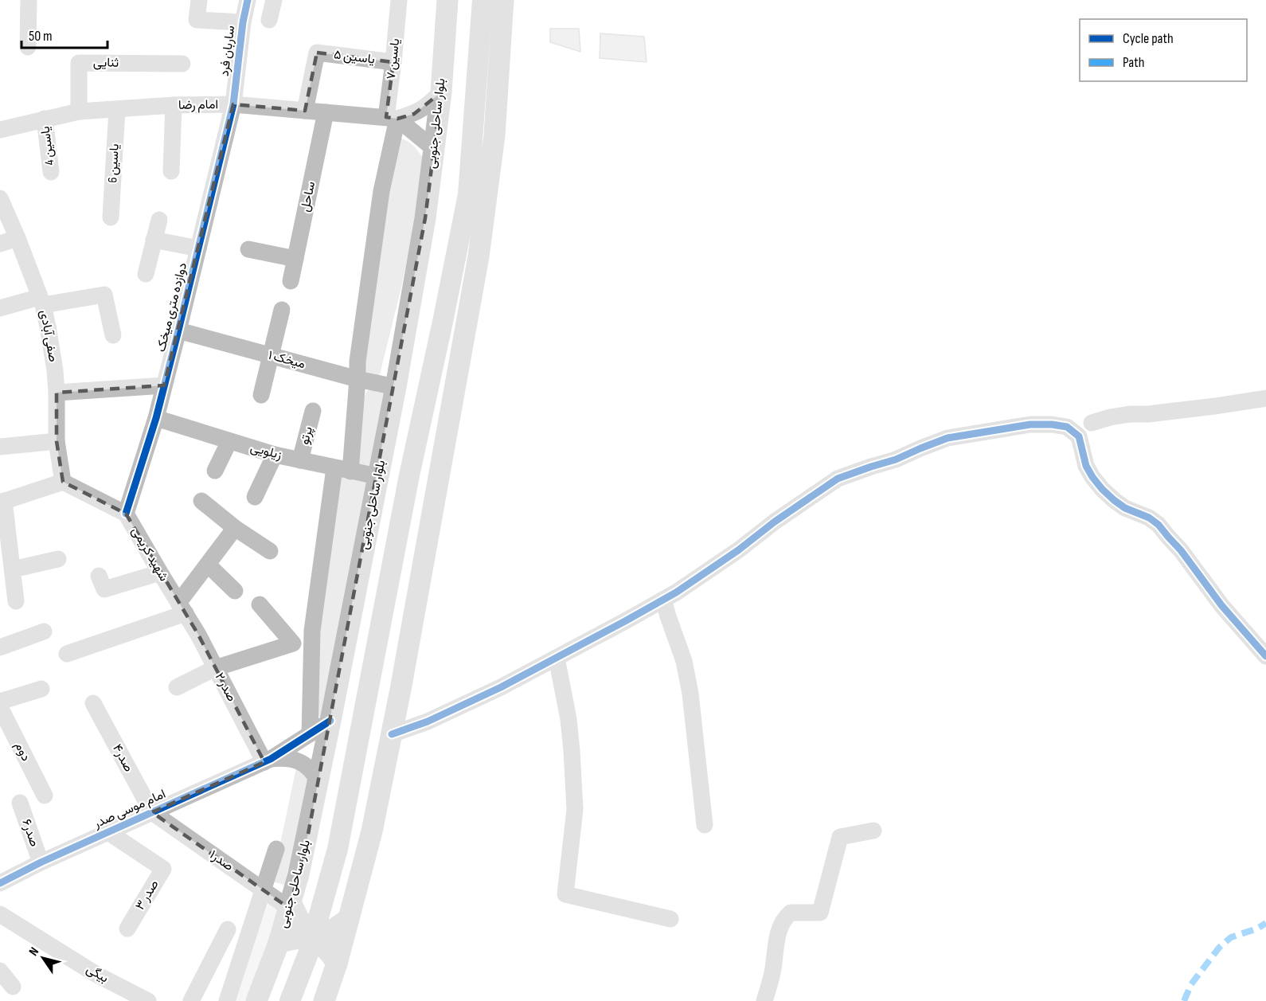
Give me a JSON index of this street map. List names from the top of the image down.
{
  "streets": {
    "main road": ["بلوار ساحلی جنوبی"],
    "street": [
      "ساربان فرد",
      "یاسین ۵",
      "یاسین ۷",
      "ثنایی",
      "امام رضا",
      "یاسین 4",
      "یاسین 6",
      "ساحل",
      "دوازده متری میخک",
      "صفی آبادی",
      "میخک ۱",
      "پرتو",
      "زیلویی",
      "شهید کریمی",
      "صدر ۲",
      "دوم",
      "صدر۴",
      "امام موسی صدر",
      "صدر۶",
      "صدر۱",
      "صدر ۳",
      "بیگی"
    ]
  },
  "crossings": [
    ["ساربان فرد", "امام رضا"],
    ["ساربان فرد", "دوازده متری میخک"],
    ["یاسین ۵", "یاسین ۷"],
    ["یاسین ۵", "امام رضا"],
    ["یاسین ۷", "امام رضا"],
    ["یاسین ۷", "میخک ۱"],
    ["یاسین ۷", "زیلویی"],
    ["یاسین ۷", "امام موسی صدر"],
    ["ثنایی", "امام رضا"],
    ["امام رضا", "یاسین 4"],
    ["امام رضا", "یاسین 6"],
    ["امام رضا", "ساحل"],
    ["امام رضا", "دوازده متری میخک"],
    ["بلوار ساحلی جنوبی", "میخک ۱"],
    ["بلوار ساحلی جنوبی", "زیلویی"],
    ["بلوار ساحلی جنوبی", "امام موسی صدر"],
    ["بلوار ساحلی جنوبی", "صدر۱"],
    ["دوازده متری میخک", "میخک ۱"],
    ["دوازده متری میخک", "زیلویی"],
    ["دوازده متری میخک", "شهید کریمی"],
    ["صفی آبادی", "شهید کریمی"],
    ["پرتو", "زیلویی"],
    ["شهید کریمی", "صدر ۲"],
    ["صدر ۲", "امام موسی صدر"],
    ["صدر۴", "امام موسی صدر"],
    ["صدر۴", "صدر۱"],
    ["امام موسی صدر", "صدر۶"],
    ["امام موسی صدر", "صدر۱"],
    ["امام موسی صدر", "صدر ۳"]
  ],
  "legend": ["Cycle path", "Path"],
  "scale_bar": "50 m",
  "north": "top left"
}
